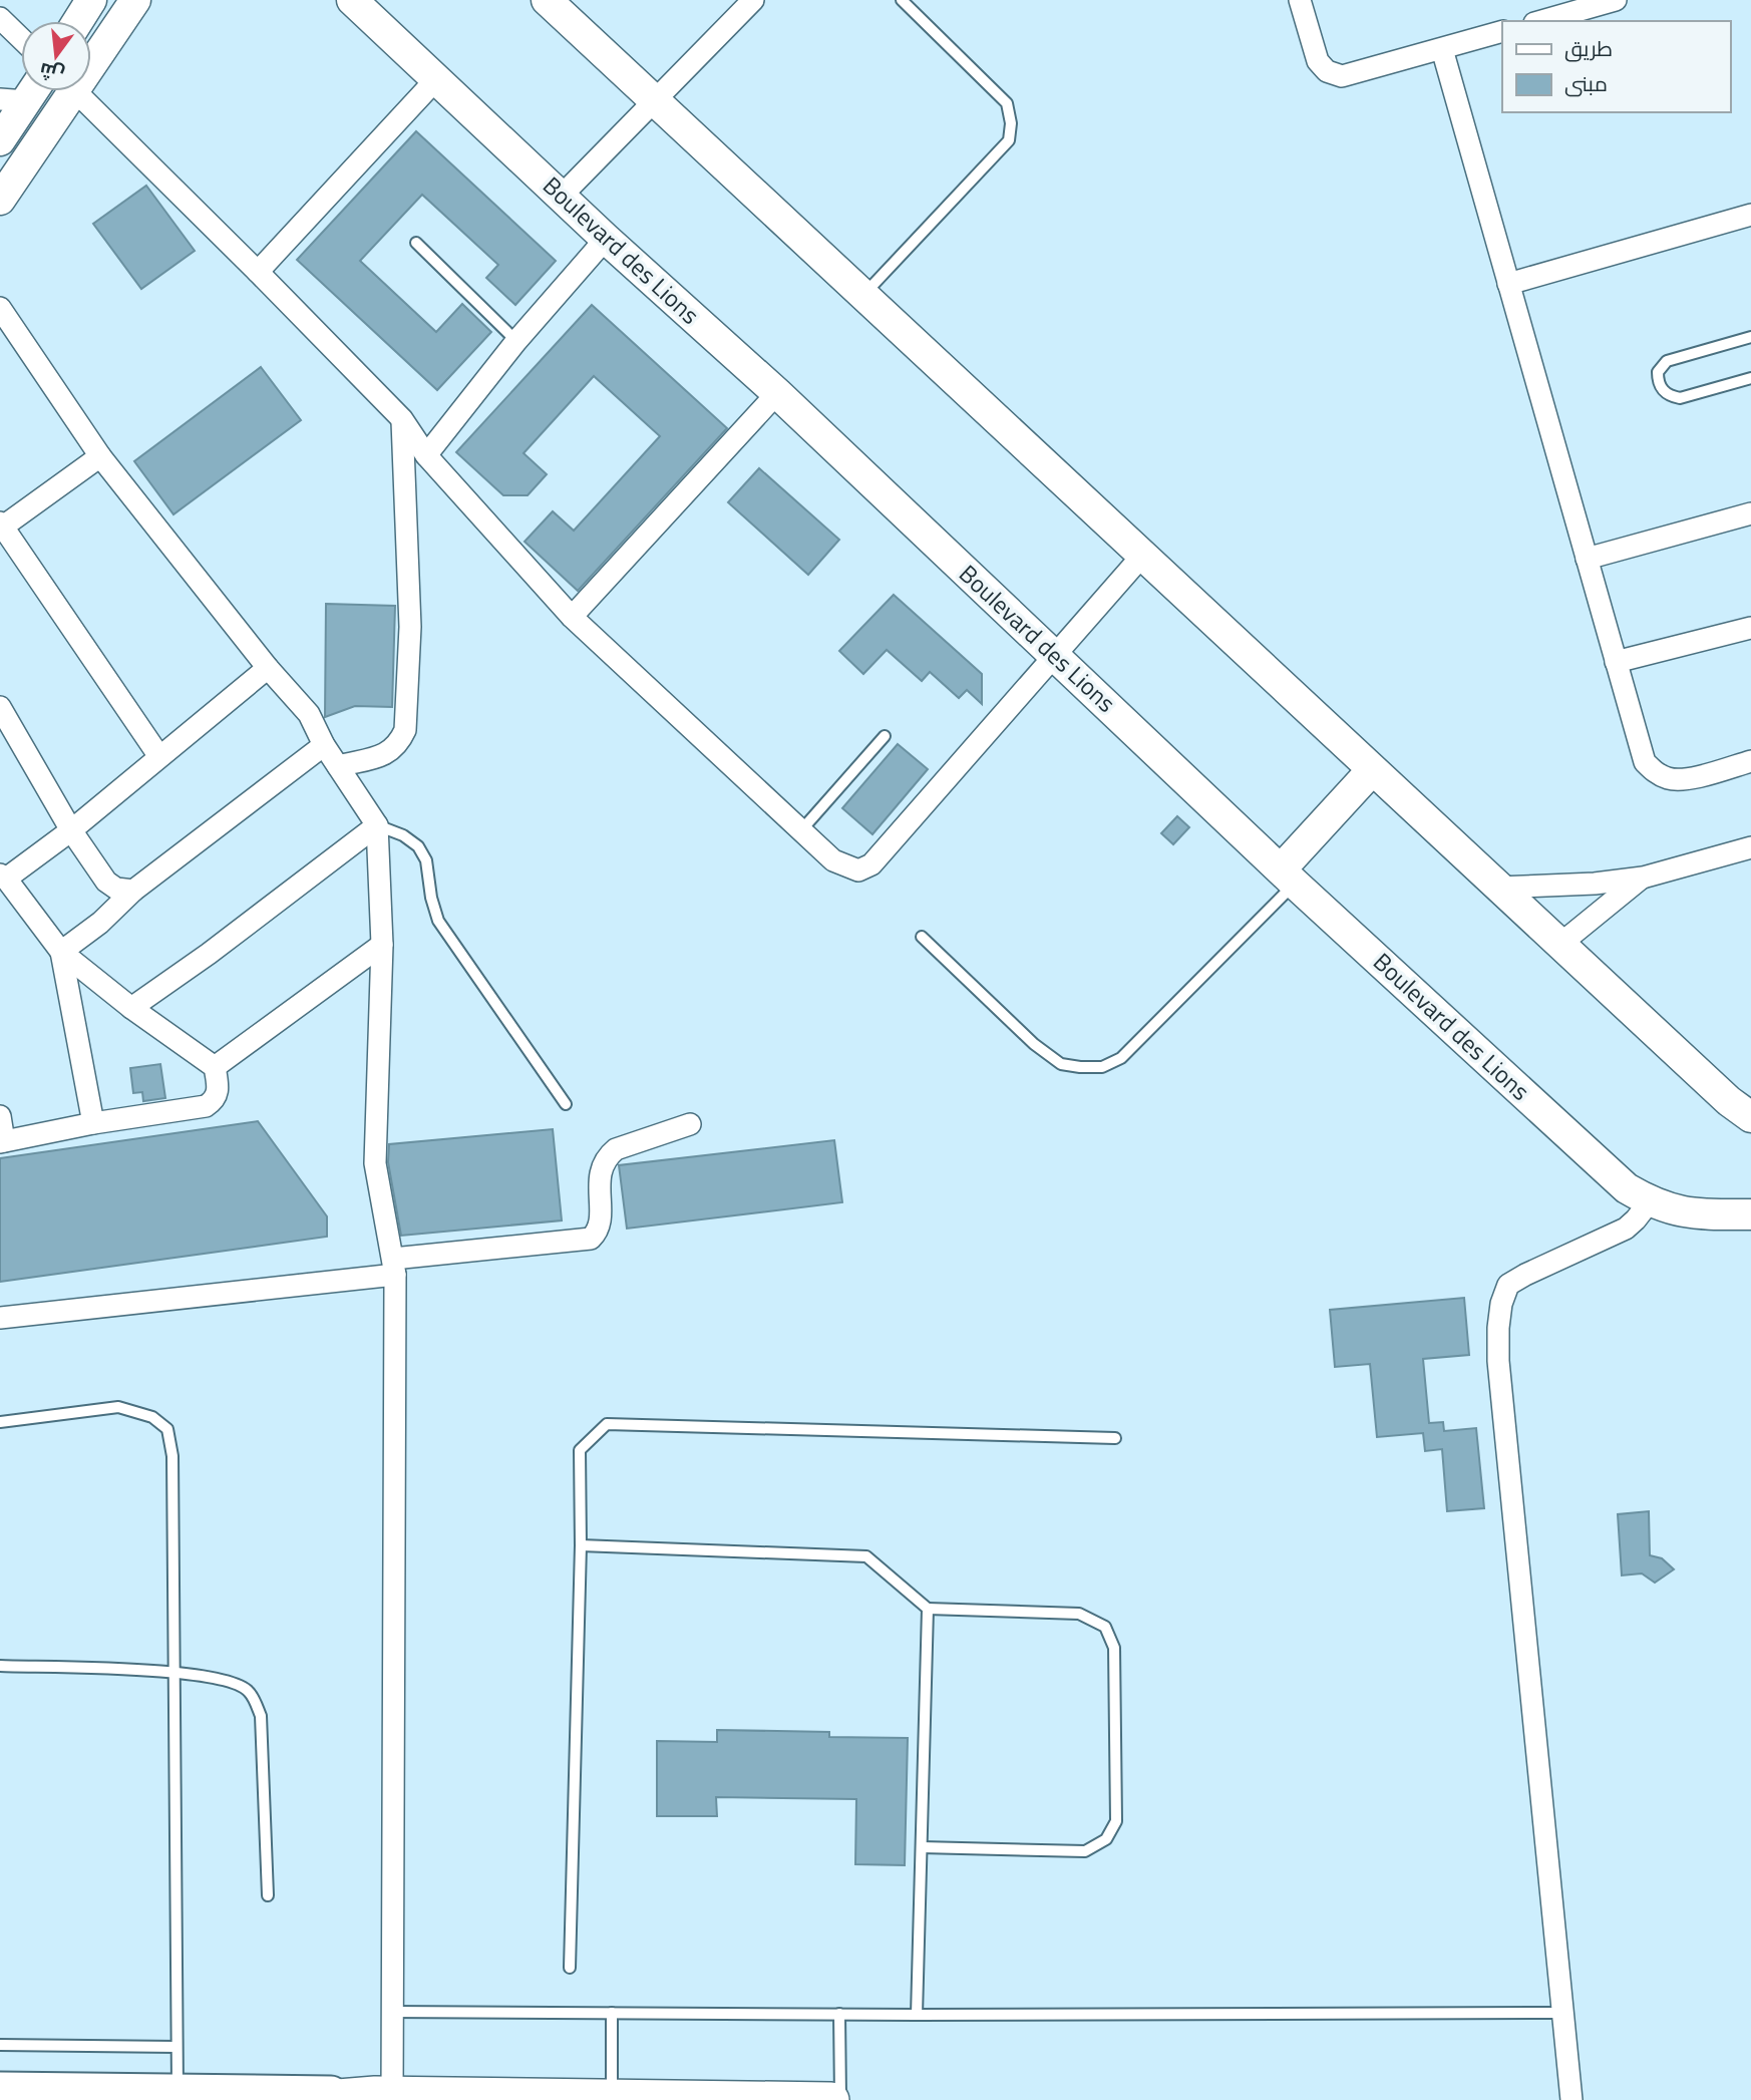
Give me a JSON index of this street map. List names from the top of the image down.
{
  "streets": {
    "main road": ["Boulevard des Lions"]
  },
  "legend": ["طريق", "مبنى"],
  "north": "bottom"
}
